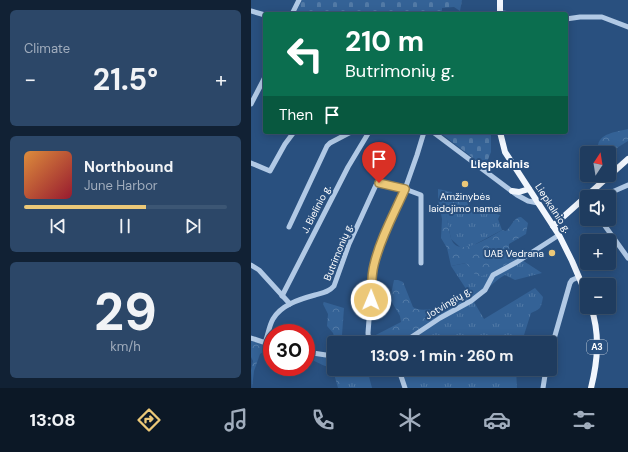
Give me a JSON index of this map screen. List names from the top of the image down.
{
  "streets": {
    "main road": ["Liepkalnio g.", "A3"],
    "street": ["J. Bielinio g.", "Butrimonių g.", "Jotvingių g."]
  },
  "crossings": [
    ["Liepkalnio g.", "Jotvingių g."]
  ],
  "districts": ["Liepkalnis"],
  "places": ["Amžinybės laidojimo namai", "UAB Vedrana"],
  "north": "top",
  "page": {
    "tile": [
      "Climate",
      ["29", "km/h"]
    ],
    "turn": ["210 m", "Butrimonių g."],
    "heat": ["−", "21.5°", "+"],
    "then": "Then",
    "map_buttons": ["+", "−"],
    "song": ["Northbound", "June Harbor"],
    "limit": "30",
    "trip": "13:09 · 1 min · 260 m",
    "tabs": "13:08"
  }
}
